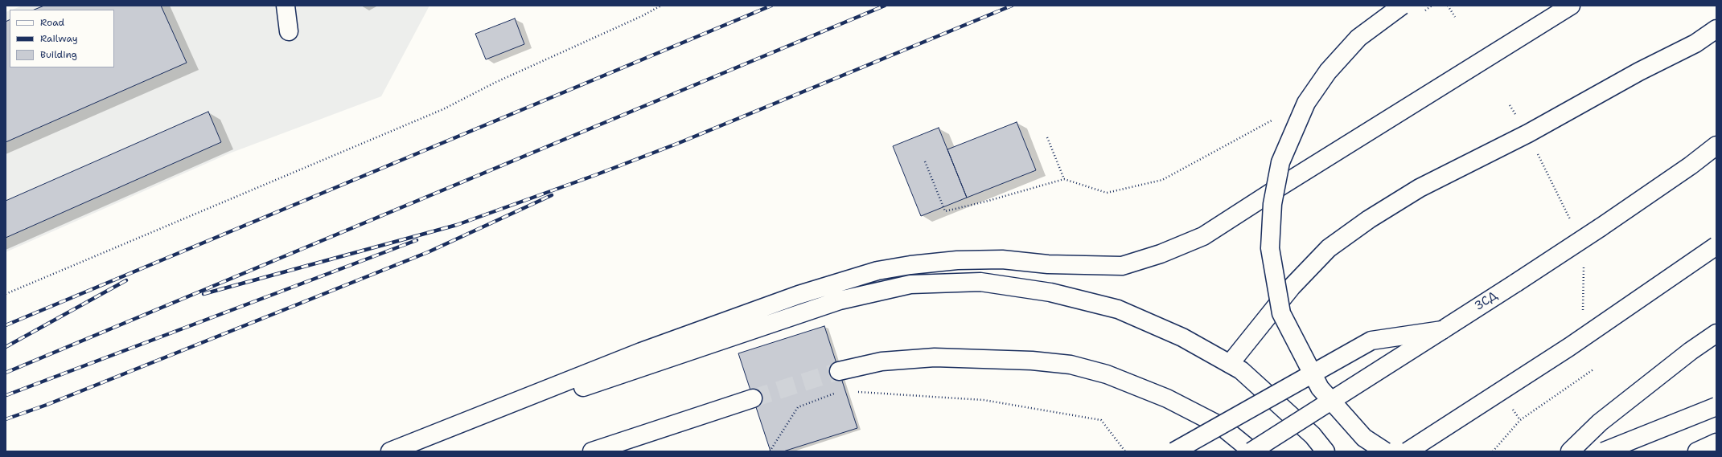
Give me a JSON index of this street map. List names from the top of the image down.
{
  "streets": {
    "main road": ["ЗСД"]
  },
  "legend": ["Road", "Railway", "Building"]
}
